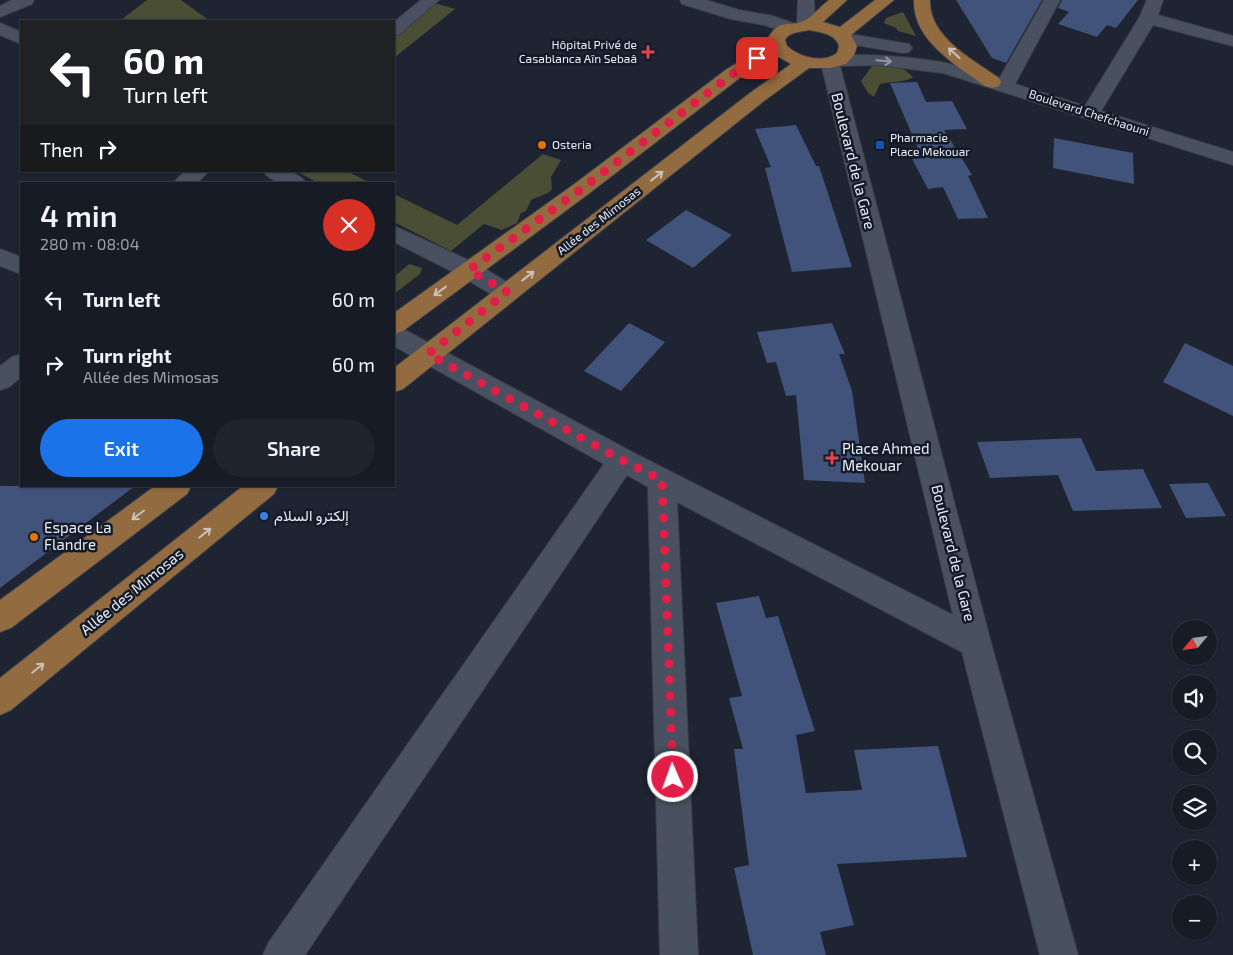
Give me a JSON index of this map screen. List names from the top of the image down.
{
  "streets": {
    "main road": ["Allée des Mimosas"],
    "street": ["Boulevard Chefchaouni", "Boulevard de la Gare"]
  },
  "crossings": [
    ["Boulevard Chefchaouni", "Boulevard de la Gare"]
  ],
  "places": {
    "health": ["Hôpital Privé de Casablanca Aîn Sebaâ", "Place Ahmed Mekouar"],
    "other": ["Osteria", "إلكترو السلام", "Espace La Flandre"],
    "transit": ["Pharmacie Place Mekouar"]
  },
  "north": "bottom left",
  "page": {
    "turn": ["60 m", "Turn left"],
    "then": "Then",
    "heading": ["4 min", "280 m · 08:04"],
    "list": [
      {
        "name": "Turn left",
        "value": "60 m"
      },
      {
        "name": "Turn right",
        "note": "Allée des Mimosas",
        "value": "60 m"
      }
    ],
    "buttons": ["Exit", "Share"],
    "map_buttons": ["+", "−"]
  }
}
